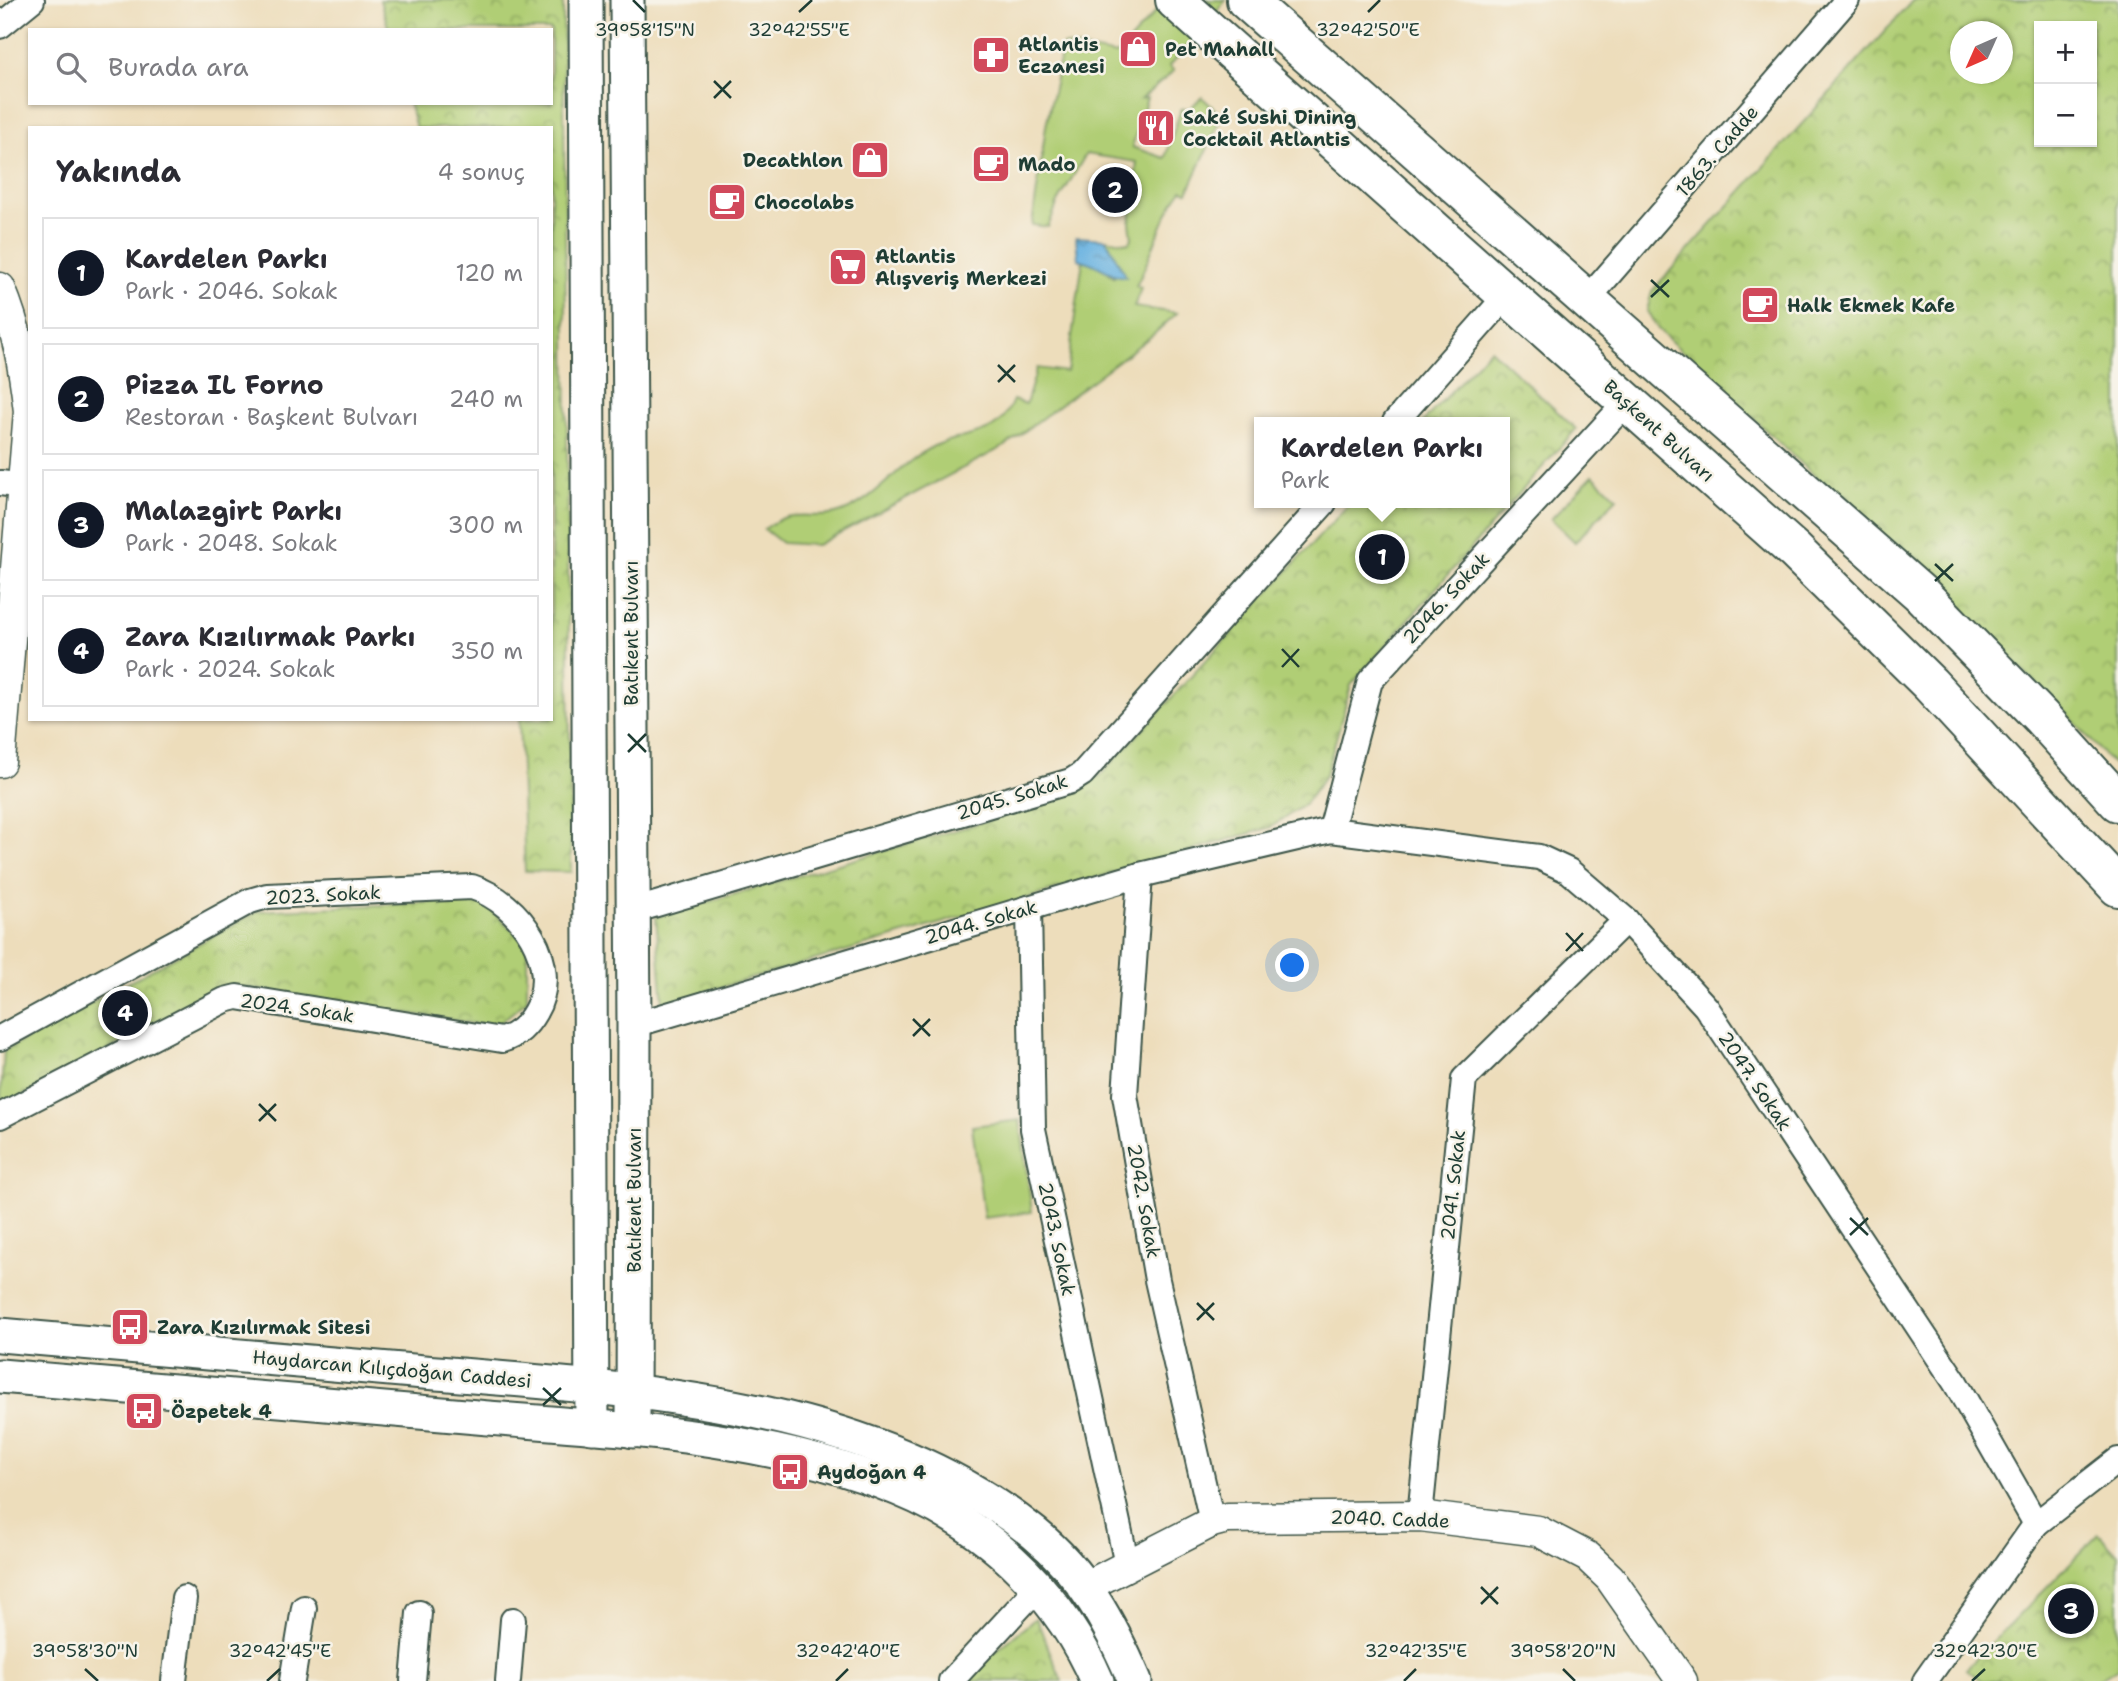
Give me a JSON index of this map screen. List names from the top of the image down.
{
  "streets": {
    "main road": ["Başkent Bulvarı", "Batıkent Bulvarı", "Haydarcan Kılıçdoğan Caddesi"],
    "street": [
      "1863. Cadde",
      "2046. Sokak",
      "2045. Sokak",
      "2023. Sokak",
      "2044. Sokak",
      "2024. Sokak",
      "2047. Sokak",
      "2041. Sokak",
      "2042. Sokak",
      "2043. Sokak",
      "2040. Cadde"
    ]
  },
  "crossings": [
    ["Başkent Bulvarı", "2046. Sokak"],
    ["2046. Sokak", "2044. Sokak"],
    ["2046. Sokak", "2047. Sokak"],
    ["Batıkent Bulvarı", "2045. Sokak"],
    ["Batıkent Bulvarı", "2044. Sokak"],
    ["Batıkent Bulvarı", "Haydarcan Kılıçdoğan Caddesi"],
    ["2023. Sokak", "2024. Sokak"],
    ["2044. Sokak", "2047. Sokak"],
    ["2044. Sokak", "2042. Sokak"],
    ["2044. Sokak", "2043. Sokak"],
    ["2047. Sokak", "2041. Sokak"],
    ["2041. Sokak", "2040. Cadde"],
    ["2042. Sokak", "2040. Cadde"],
    ["2043. Sokak", "2040. Cadde"],
    ["Haydarcan Kılıçdoğan Caddesi", "2040. Cadde"]
  ],
  "places": {
    "shop": ["Pet Mahall", "Decathlon"],
    "pharmacy": ["Atlantis Eczanesi"],
    "restaurant": ["Saké Sushi Dining Cocktail Atlantis"],
    "cafe": ["Mado", "Chocolabs", "Halk Ekmek Kafe"],
    "supermarket": ["Atlantis Alışveriş Merkezi"],
    "bus stop": ["Zara Kızılırmak Sitesi", "Özpetek 4", "Aydoğan 4"]
  },
  "north": "bottom left",
  "page": {
    "map_buttons": ["+", "−"],
    "search": "Burada ara",
    "heading": ["Yakında", "4 sonuç"],
    "pins": [
      "2",
      "1",
      "4",
      "3"
    ],
    "list": [
      {
        "mark": "1",
        "name": "Kardelen Parkı",
        "note": "Park · 2046. Sokak",
        "value": "120 m"
      },
      {
        "mark": "2",
        "name": "Pizza IL Forno",
        "note": "Restoran · Başkent Bulvarı",
        "value": "240 m"
      },
      {
        "mark": "3",
        "name": "Malazgirt Parkı",
        "note": "Park · 2048. Sokak",
        "value": "300 m"
      },
      {
        "mark": "4",
        "name": "Zara Kızılırmak Parkı",
        "note": "Park · 2024. Sokak",
        "value": "350 m"
      }
    ],
    "popup": ["Kardelen Parkı", "Park"]
  },
  "coordinates": [
    "39°58'15\"N",
    "32°42'55\"E",
    "32°42'50\"E",
    "32°42'45\"E",
    "32°42'35\"E",
    "32°42'30\"E",
    "39°58'30\"N",
    "32°42'40\"E",
    "39°58'20\"N"
  ]
}
